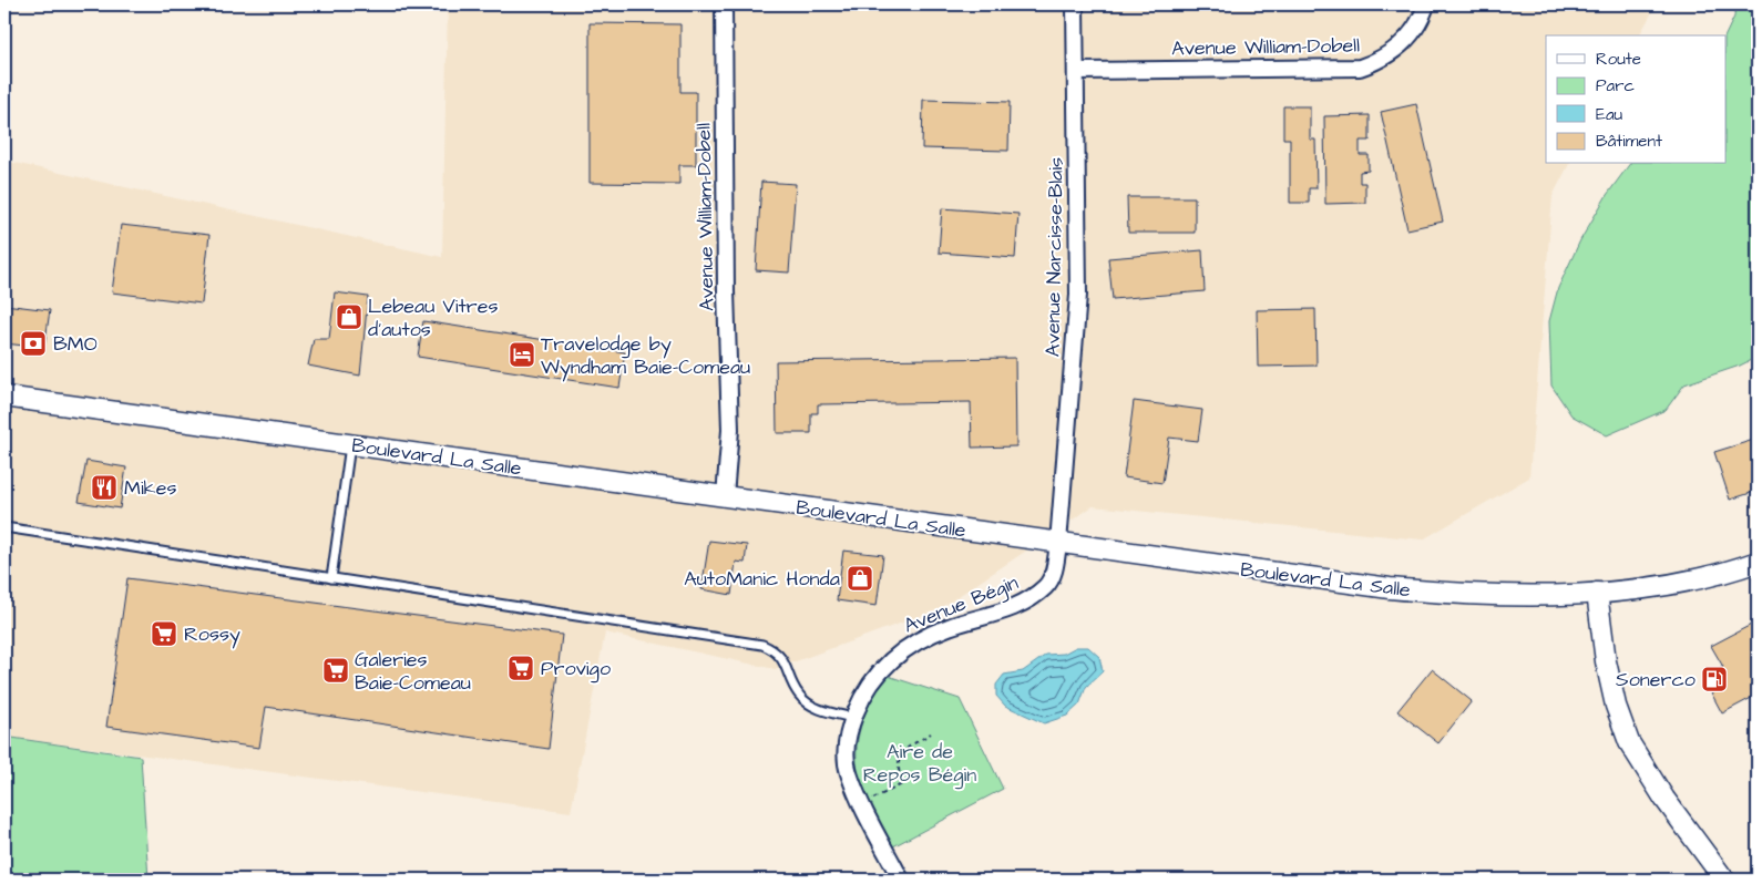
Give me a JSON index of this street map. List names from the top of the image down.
{
  "streets": {
    "street": [
      "Avenue William-Dobell",
      "Avenue Narcisse-Blais",
      "Boulevard La Salle",
      "Avenue Bégin"
    ]
  },
  "crossings": [
    ["Avenue William-Dobell", "Avenue Narcisse-Blais"],
    ["Avenue William-Dobell", "Boulevard La Salle"],
    ["Avenue Narcisse-Blais", "Boulevard La Salle"],
    ["Avenue Narcisse-Blais", "Avenue Bégin"],
    ["Boulevard La Salle", "Avenue Bégin"]
  ],
  "parks": ["Aire de Repos Bégin"],
  "places": {
    "shop": ["Lebeau Vitres d'autos", "AutoManic Honda"],
    "bank": ["BMO"],
    "hotel": ["Travelodge by Wyndham Baie-Comeau"],
    "restaurant": ["Mikes"],
    "supermarket": ["Rossy", "Provigo", "Galeries Baie-Comeau"],
    "fuel station": ["Sonerco"]
  },
  "legend": [
    "Route",
    "Parc",
    "Eau",
    "Bâtiment"
  ]
}
